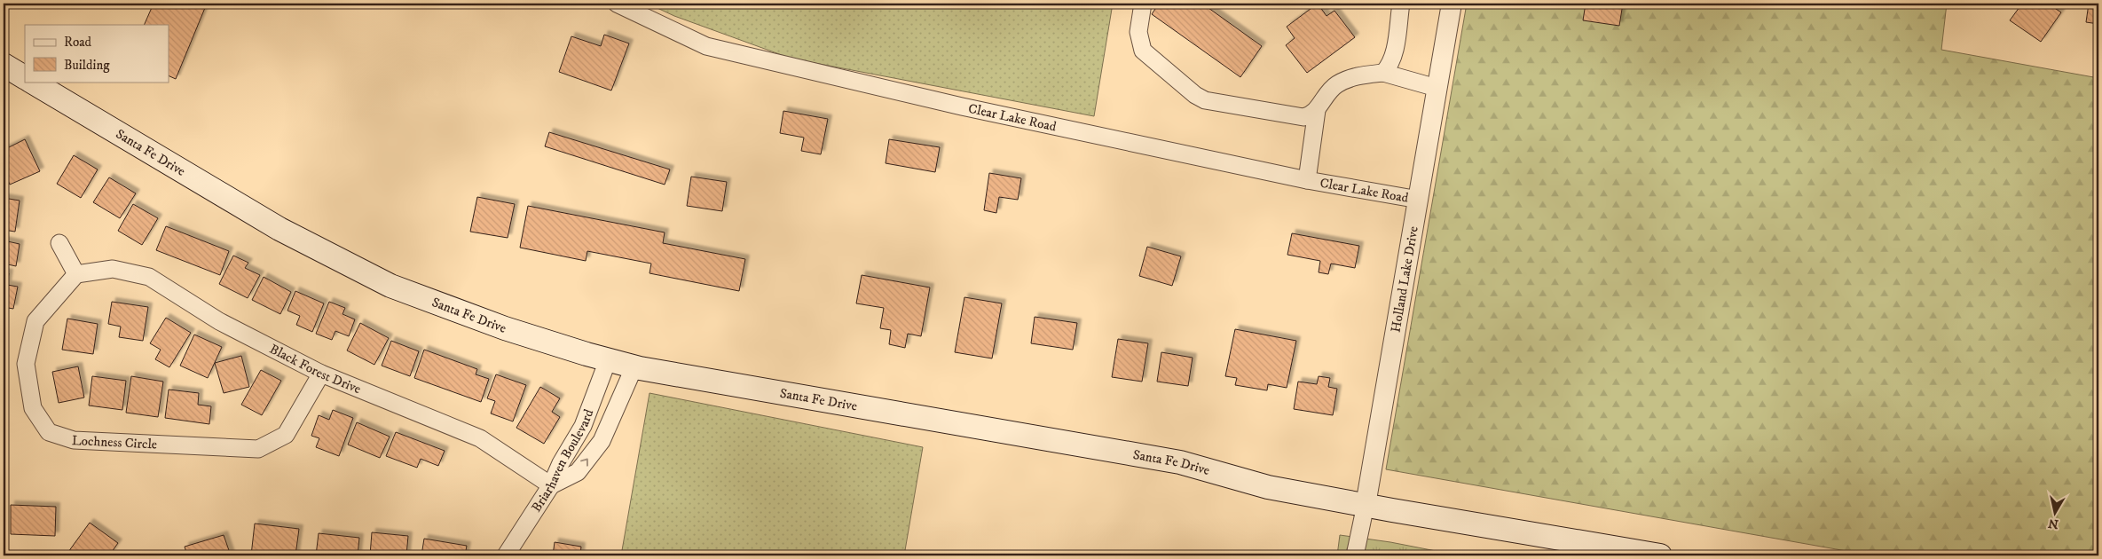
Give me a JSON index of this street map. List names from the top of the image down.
{
  "streets": {
    "main road": ["Santa Fe Drive"],
    "street": [
      "Clear Lake Road",
      "Holland Lake Drive",
      "Black Forest Drive",
      "Lochness Circle",
      "Briarhaven Boulevard"
    ]
  },
  "crossings": [
    ["Clear Lake Road", "Holland Lake Drive"],
    ["Santa Fe Drive", "Holland Lake Drive"],
    ["Santa Fe Drive", "Briarhaven Boulevard"],
    ["Black Forest Drive", "Lochness Circle"],
    ["Black Forest Drive", "Briarhaven Boulevard"]
  ],
  "legend": ["Road", "Building"],
  "north": "bottom"
}
